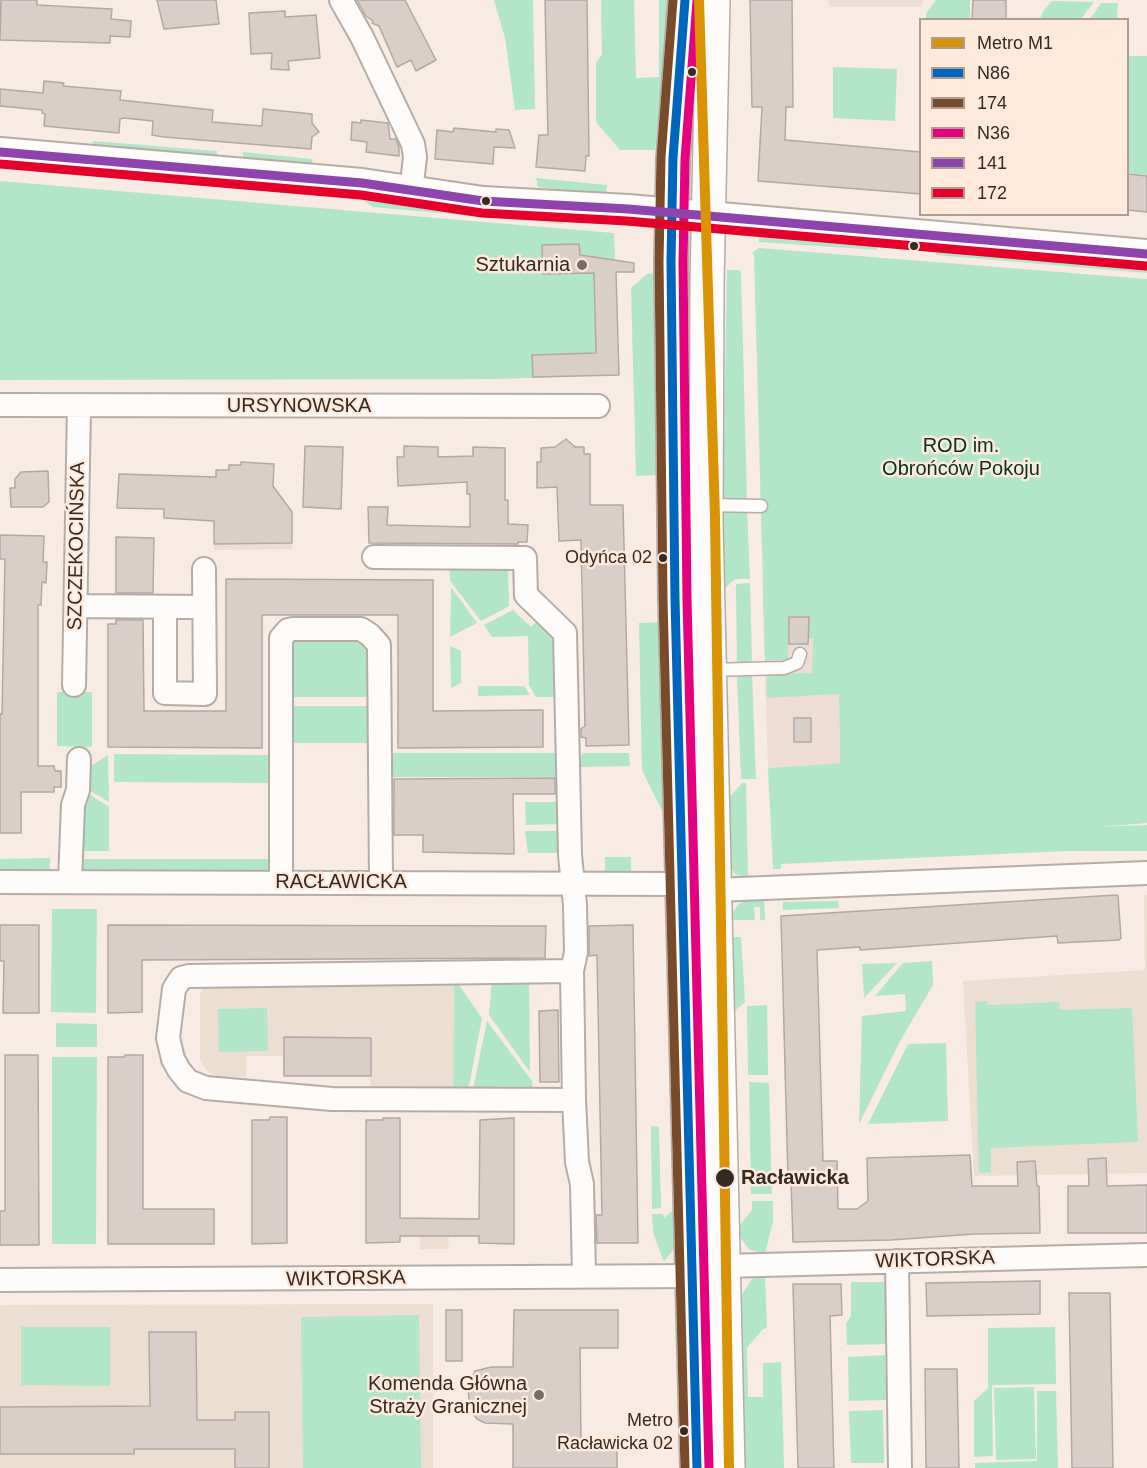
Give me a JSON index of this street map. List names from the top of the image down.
{
  "streets": {
    "street": [
      "URSYNOWSKA",
      "SZCZEKOCIŃSKA",
      "RACŁAWICKA",
      "WIKTORSKA"
    ]
  },
  "crossings": [
    ["URSYNOWSKA", "SZCZEKOCIŃSKA"]
  ],
  "parks": ["ROD im. Obrońców Pokoju"],
  "places": [
    "Sztukarnia",
    "Odyńca 02",
    "Racławicka",
    "Komenda Główna Straży Granicznej",
    "Metro Racławicka 02"
  ],
  "lines": [
    "metro line M1",
    "transit line N86",
    "transit line 174",
    "transit line N36",
    "transit line 141",
    "transit line 172"
  ],
  "legend": [
    "Metro M1",
    "N86",
    "174",
    "N36",
    "141",
    "172"
  ]
}
